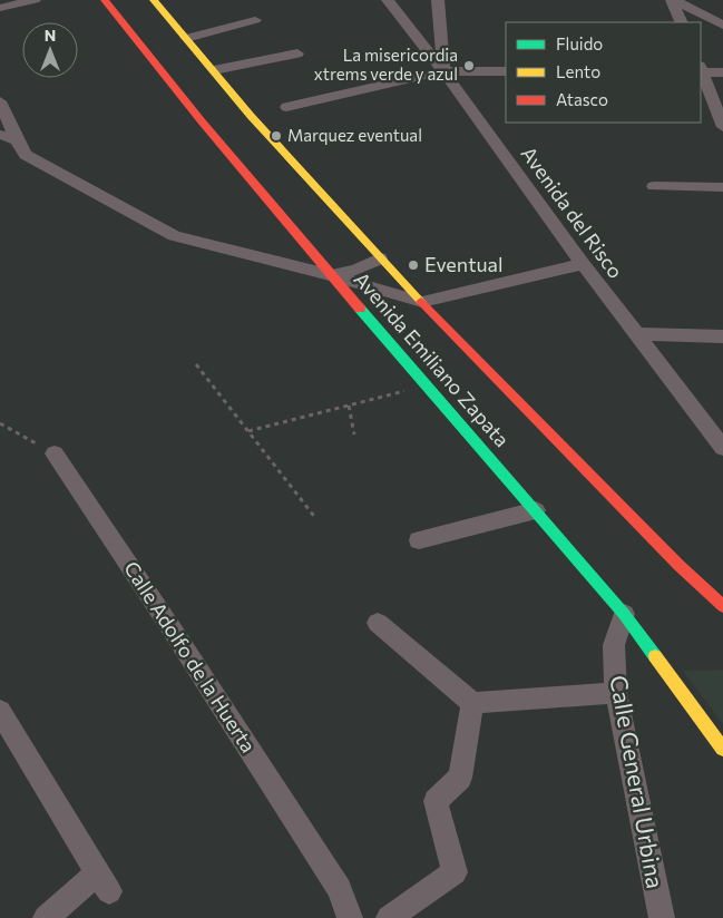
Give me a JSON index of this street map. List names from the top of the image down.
{
  "streets": {
    "main road": ["Avenida Emiliano Zapata"],
    "street": ["Avenida del Risco", "Calle Adolfo de la Huerta", "Calle General Urbina"]
  },
  "crossings": [
    ["Avenida Emiliano Zapata", "Calle General Urbina"]
  ],
  "places": ["La misericordia xtrems verde y azul", "Marquez eventual", "Eventual"],
  "legend": ["Fluido", "Lento", "Atasco"],
  "north": "top"
}
